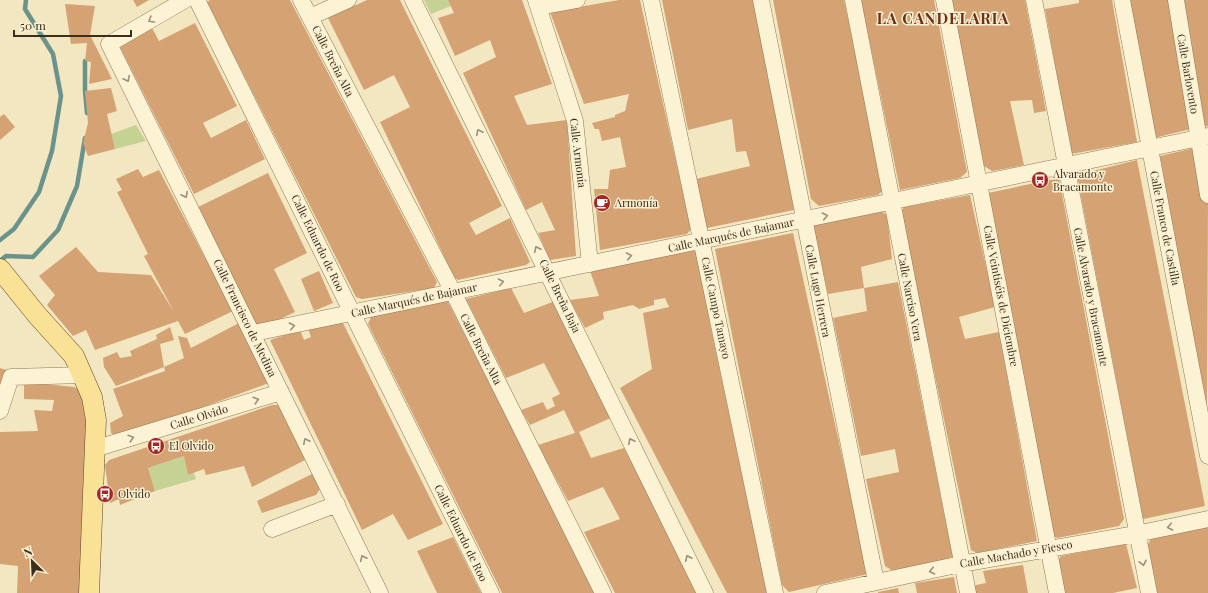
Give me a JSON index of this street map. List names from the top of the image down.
{
  "streets": {
    "street": [
      "Calle Breña Alta",
      "Calle Barlovento",
      "Calle Armonía",
      "Calle Franco de Castilla",
      "Calle Marqués de Bajamar",
      "Calle Eduardo de Roo",
      "Calle Lugo Herrera",
      "Calle Breña Baja",
      "Calle Veintiséis de Diciembre",
      "Calle Narciso Vera",
      "Calle Alvarado y Bracamonte",
      "Calle Campo Tamayo",
      "Calle Francisco de Medina",
      "Calle Olvido",
      "Calle Machado y Fiesco"
    ]
  },
  "crossings": [
    ["Calle Breña Alta", "Calle Marqués de Bajamar"],
    ["Calle Barlovento", "Calle Marqués de Bajamar"],
    ["Calle Armonía", "Calle Marqués de Bajamar"],
    ["Calle Franco de Castilla", "Calle Marqués de Bajamar"],
    ["Calle Marqués de Bajamar", "Calle Eduardo de Roo"],
    ["Calle Marqués de Bajamar", "Calle Lugo Herrera"],
    ["Calle Marqués de Bajamar", "Calle Breña Baja"],
    ["Calle Marqués de Bajamar", "Calle Veintiséis de Diciembre"],
    ["Calle Marqués de Bajamar", "Calle Narciso Vera"],
    ["Calle Marqués de Bajamar", "Calle Alvarado y Bracamonte"],
    ["Calle Marqués de Bajamar", "Calle Campo Tamayo"],
    ["Calle Marqués de Bajamar", "Calle Francisco de Medina"],
    ["Calle Lugo Herrera", "Calle Machado y Fiesco"],
    ["Calle Veintiséis de Diciembre", "Calle Machado y Fiesco"],
    ["Calle Narciso Vera", "Calle Machado y Fiesco"],
    ["Calle Alvarado y Bracamonte", "Calle Machado y Fiesco"],
    ["Calle Francisco de Medina", "Calle Olvido"]
  ],
  "one_way": [
    "Calle Marqués de Bajamar",
    "Calle Breña Baja",
    "Calle Olvido",
    "Calle Machado y Fiesco"
  ],
  "districts": ["LA CANDELARIA"],
  "places": {
    "bus stop": ["Alvarado y Bracamonte", "El Olvido", "Olvido"],
    "cafe": ["Armonía"]
  },
  "scale_bar": "50 m",
  "north": "top left"
}
